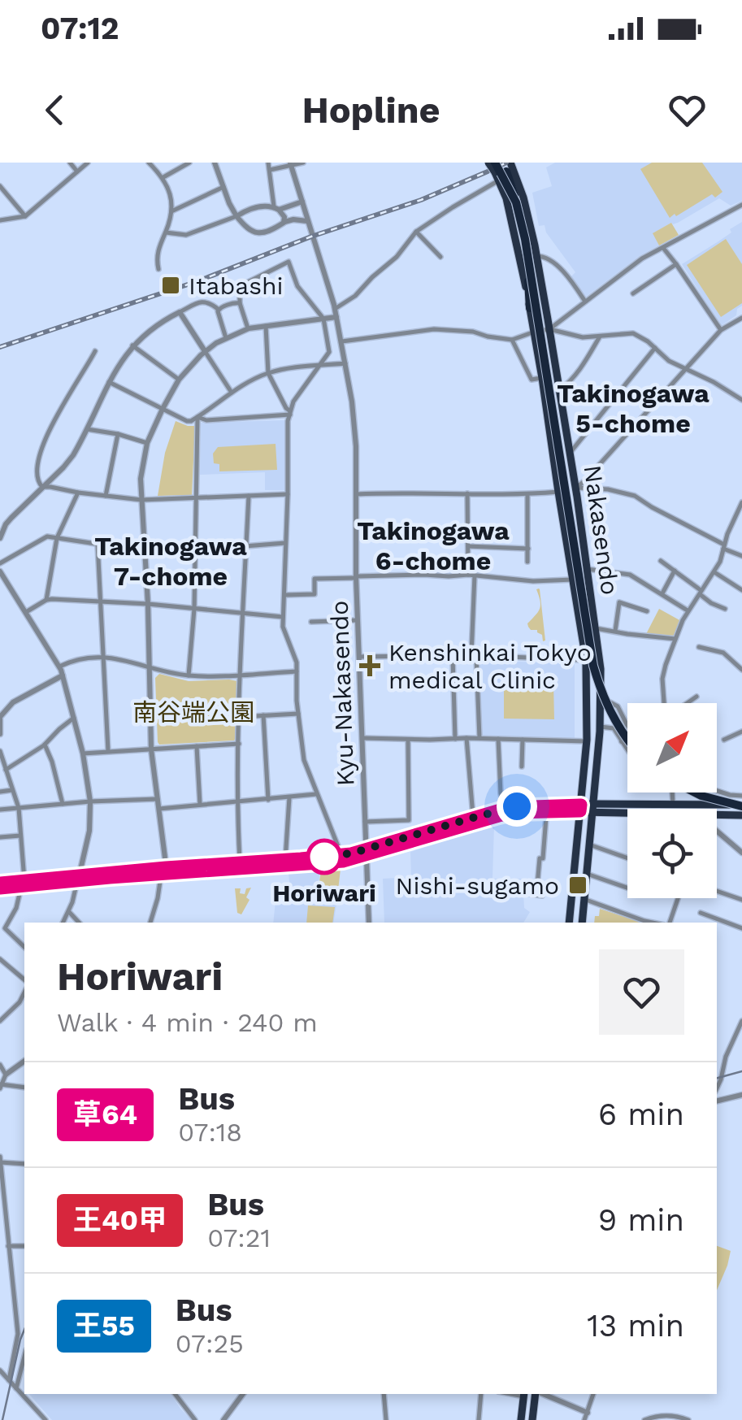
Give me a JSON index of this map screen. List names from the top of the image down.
{
  "streets": {
    "highway": ["Nakasendo"],
    "street": ["Kyu-Nakasendo"]
  },
  "districts": ["Takinogawa 5-chome", "Takinogawa 6-chome", "Takinogawa 7-chome"],
  "parks": ["南谷端公園"],
  "places": {
    "transit": ["Itabashi", "Nishi-sugamo"],
    "health": ["Kenshinkai Tokyo medical Clinic"],
    "other": ["Horiwari"]
  },
  "lines": ["bus line 草64"],
  "north": "top right",
  "page": {
    "status": "07:12",
    "header": "Hopline",
    "heading": ["Horiwari", "Walk · 4 min · 240 m"],
    "list": [
      {
        "mark": "草64",
        "name": "Bus",
        "note": "07:18",
        "value": "6 min"
      },
      {
        "mark": "王40甲",
        "name": "Bus",
        "note": "07:21",
        "value": "9 min"
      },
      {
        "mark": "王55",
        "name": "Bus",
        "note": "07:25",
        "value": "13 min"
      }
    ]
  }
}
